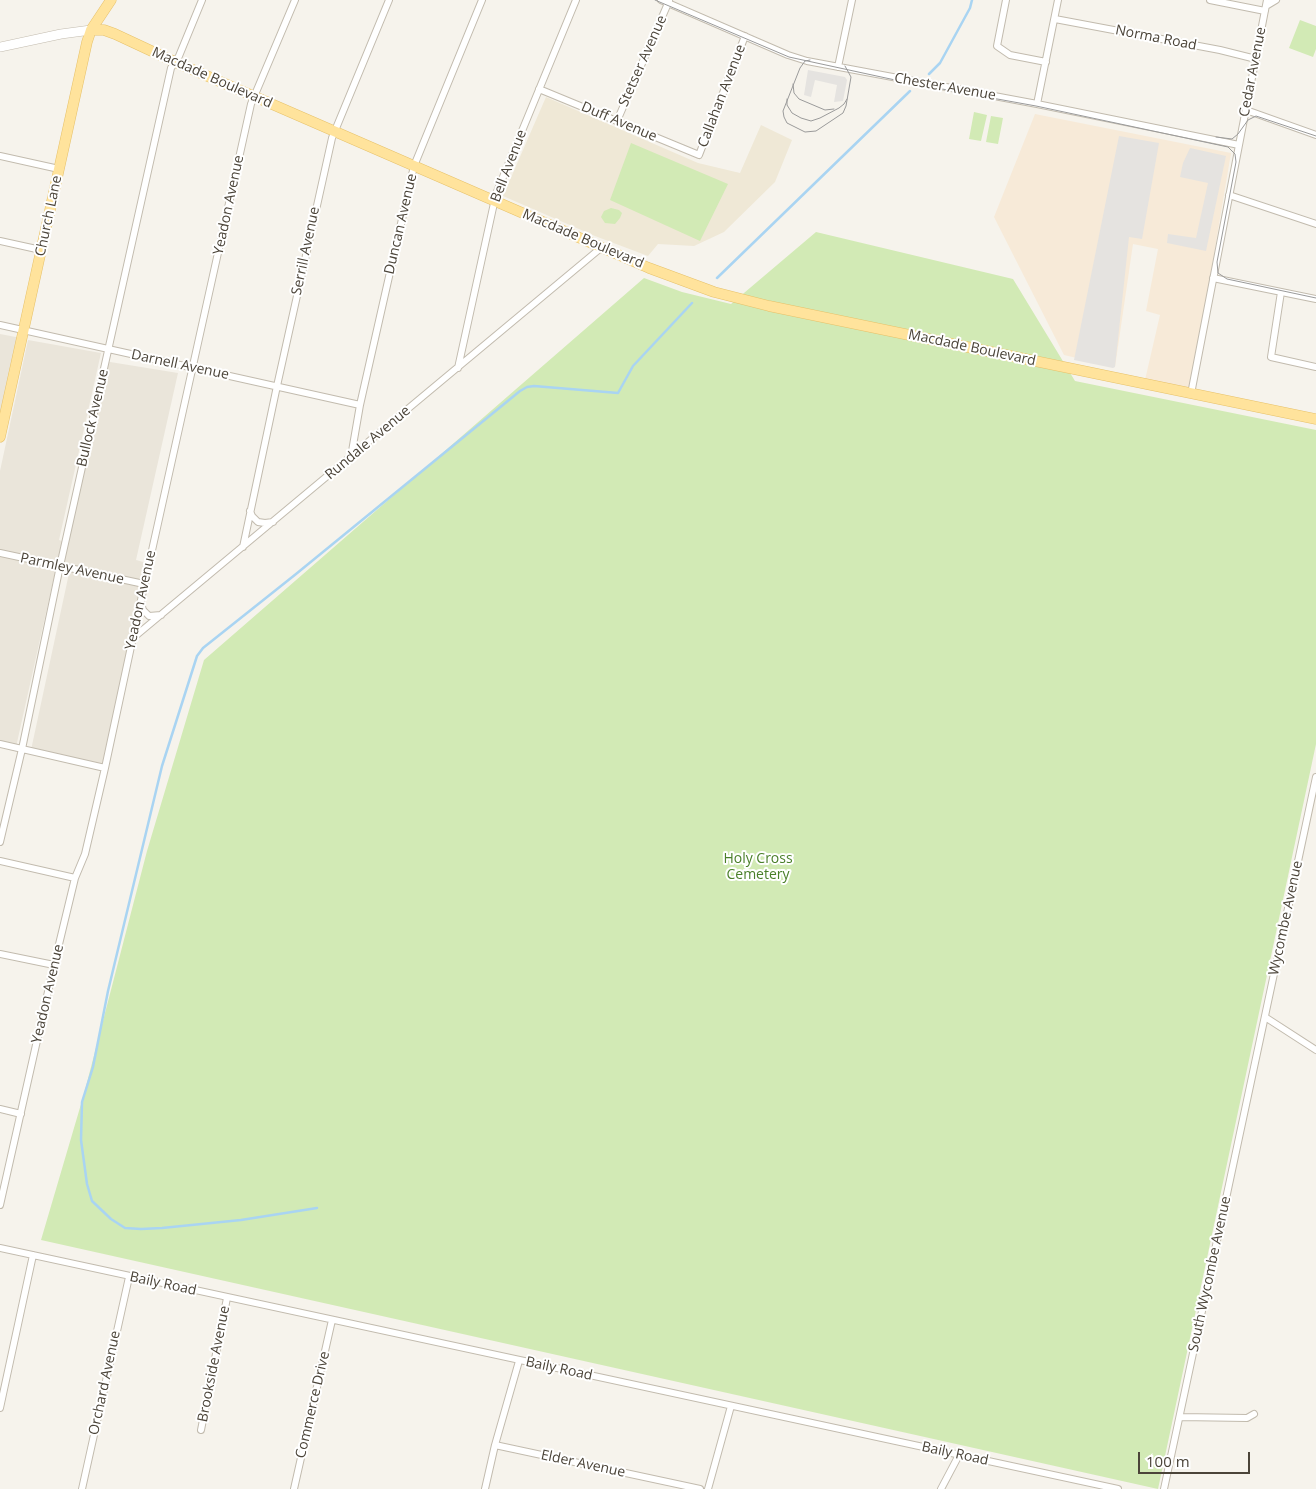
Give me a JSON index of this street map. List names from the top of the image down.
{
  "streets": {
    "main road": ["Macdade Boulevard", "Church Lane"],
    "street": [
      "Norma Road",
      "Stetser Avenue",
      "Cedar Avenue",
      "Chester Avenue",
      "Callahan Avenue",
      "Duff Avenue",
      "Bell Avenue",
      "Yeadon Avenue",
      "Duncan Avenue",
      "Serrill Avenue",
      "Darnell Avenue",
      "Bullock Avenue",
      "Rundale Avenue",
      "Parmley Avenue",
      "Wycombe Avenue",
      "South Wycombe Avenue",
      "Baily Road",
      "Brookside Avenue",
      "Orchard Avenue",
      "Commerce Drive",
      "Elder Avenue"
    ]
  },
  "crossings": [
    ["Norma Road", "Cedar Avenue"],
    ["Stetser Avenue", "Chester Avenue"],
    ["Stetser Avenue", "Duff Avenue"],
    ["Cedar Avenue", "Macdade Boulevard"],
    ["Cedar Avenue", "Chester Avenue"],
    ["Macdade Boulevard", "Bell Avenue"],
    ["Macdade Boulevard", "Yeadon Avenue"],
    ["Macdade Boulevard", "Church Lane"],
    ["Macdade Boulevard", "Duncan Avenue"],
    ["Macdade Boulevard", "Serrill Avenue"],
    ["Macdade Boulevard", "Bullock Avenue"],
    ["Macdade Boulevard", "Rundale Avenue"],
    ["Chester Avenue", "Callahan Avenue"],
    ["Callahan Avenue", "Duff Avenue"],
    ["Duff Avenue", "Bell Avenue"],
    ["Bell Avenue", "Rundale Avenue"],
    ["Yeadon Avenue", "Darnell Avenue"],
    ["Yeadon Avenue", "Rundale Avenue"],
    ["Yeadon Avenue", "Parmley Avenue"],
    ["Church Lane", "Darnell Avenue"],
    ["Duncan Avenue", "Darnell Avenue"],
    ["Duncan Avenue", "Rundale Avenue"],
    ["Serrill Avenue", "Darnell Avenue"],
    ["Serrill Avenue", "Rundale Avenue"],
    ["Darnell Avenue", "Bullock Avenue"],
    ["Bullock Avenue", "Parmley Avenue"],
    ["Wycombe Avenue", "South Wycombe Avenue"],
    ["Baily Road", "Brookside Avenue"],
    ["Baily Road", "Orchard Avenue"],
    ["Baily Road", "Commerce Drive"]
  ],
  "parks": ["Holy Cross Cemetery"],
  "scale_bar": "100 m"
}
